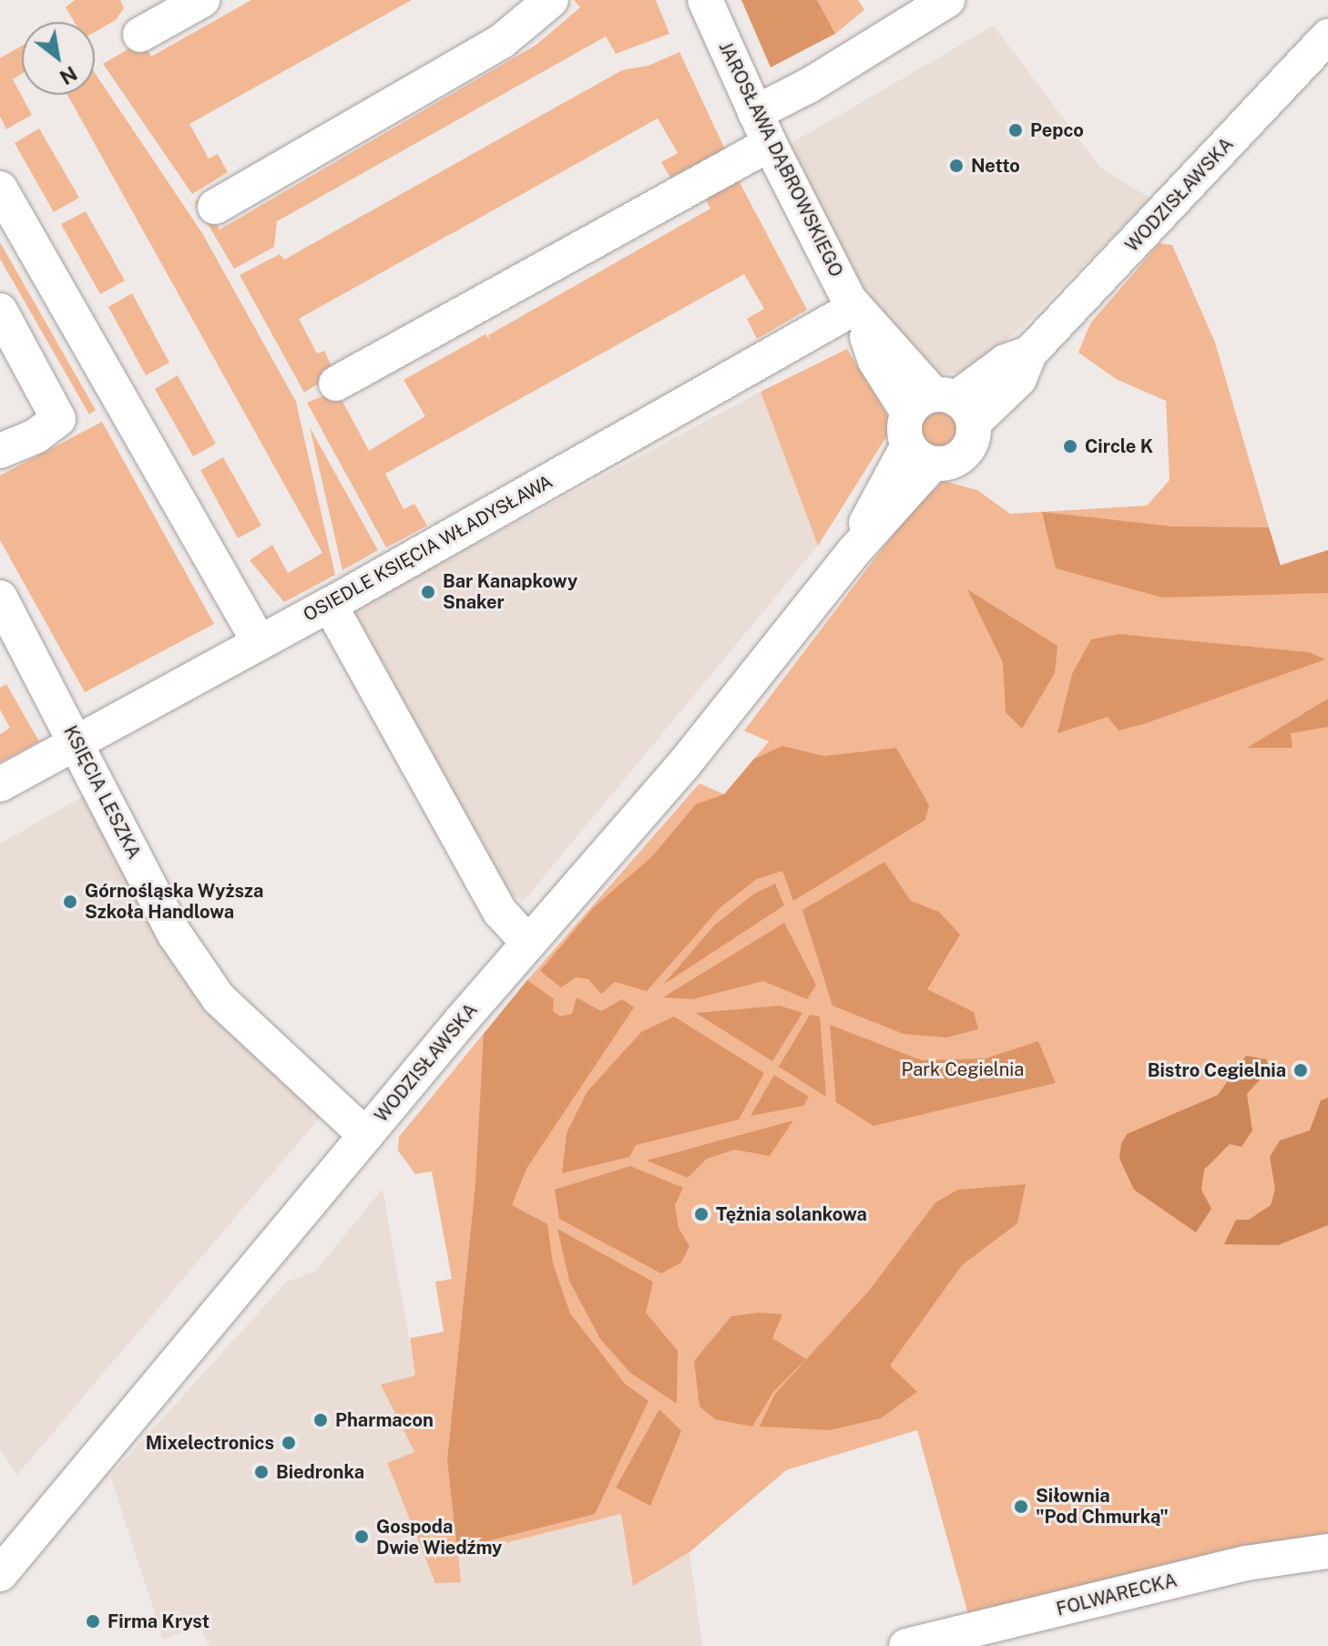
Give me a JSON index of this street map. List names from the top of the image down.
{
  "streets": {
    "street": [
      "JAROSŁAWA DĄBROWSKIEGO",
      "WODZISŁAWSKA",
      "OSIEDLE KSIĘCIA WŁADYSŁAWA",
      "KSIĘCIA LESZKA",
      "FOLWARECKA"
    ]
  },
  "crossings": [
    ["JAROSŁAWA DĄBROWSKIEGO", "WODZISŁAWSKA"],
    ["JAROSŁAWA DĄBROWSKIEGO", "OSIEDLE KSIĘCIA WŁADYSŁAWA"],
    ["WODZISŁAWSKA", "KSIĘCIA LESZKA"],
    ["OSIEDLE KSIĘCIA WŁADYSŁAWA", "KSIĘCIA LESZKA"]
  ],
  "parks": ["Park Cegielnia"],
  "places": [
    "Pepco",
    "Netto",
    "Circle K",
    "Bar Kanapkowy Snaker",
    "Górnośląska Wyższa Szkoła Handlowa",
    "Bistro Cegielnia",
    "Tężnia solankowa",
    "Pharmacon",
    "Mixelectronics",
    "Biedronka",
    "Siłownia \"Pod Chmurką\"",
    "Gospoda Dwie Wiedźmy",
    "Firma Kryst"
  ],
  "north": "bottom right"
}
